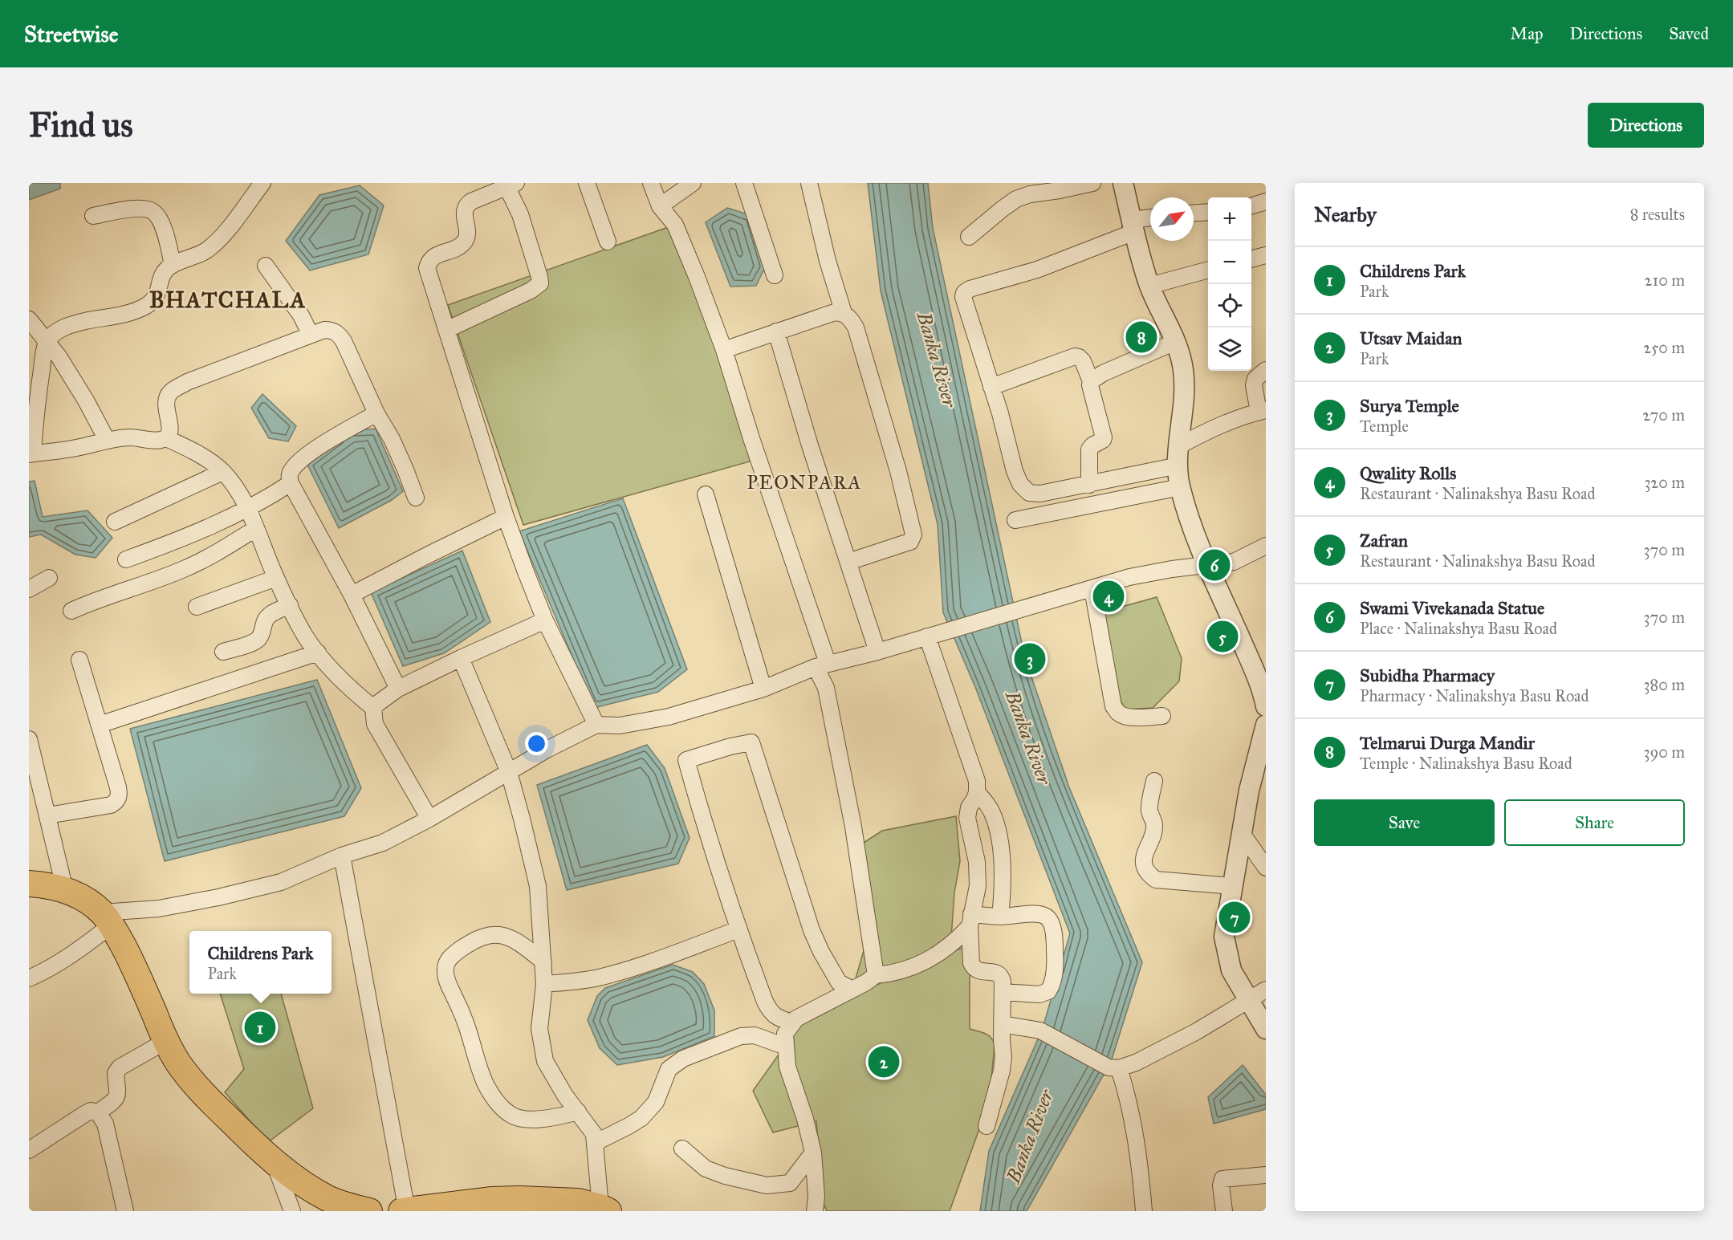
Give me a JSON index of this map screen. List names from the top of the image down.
{
  "districts": ["BHATCHALA", "PEONPARA"],
  "water": ["Banka River"],
  "north": "top right",
  "page": {
    "header": "Streetwise",
    "nav": ["Map", "Directions", "Saved"],
    "buttons": [
      "Directions",
      ["Save", "Share"]
    ],
    "title": "Find us",
    "heading": ["Nearby", "8 results"],
    "map_buttons": ["+", "−"],
    "list": [
      {
        "mark": "1",
        "name": "Childrens Park",
        "note": "Park",
        "value": "210 m"
      },
      {
        "mark": "2",
        "name": "Utsav Maidan",
        "note": "Park",
        "value": "250 m"
      },
      {
        "mark": "3",
        "name": "Surya Temple",
        "note": "Temple",
        "value": "270 m"
      },
      {
        "mark": "4",
        "name": "Qwality Rolls",
        "note": "Restaurant · Nalinakshya Basu Road",
        "value": "320 m"
      },
      {
        "mark": "5",
        "name": "Zafran",
        "note": "Restaurant · Nalinakshya Basu Road",
        "value": "370 m"
      },
      {
        "mark": "6",
        "name": "Swami Vivekanada Statue",
        "note": "Place · Nalinakshya Basu Road",
        "value": "370 m"
      },
      {
        "mark": "7",
        "name": "Subidha Pharmacy",
        "note": "Pharmacy · Nalinakshya Basu Road",
        "value": "380 m"
      },
      {
        "mark": "8",
        "name": "Telmarui Durga Mandir",
        "note": "Temple · Nalinakshya Basu Road",
        "value": "390 m"
      }
    ],
    "pins": [
      "8",
      "6",
      "4",
      "5",
      "3",
      "7",
      "1",
      "2"
    ],
    "popup": ["Childrens Park", "Park"]
  }
}
